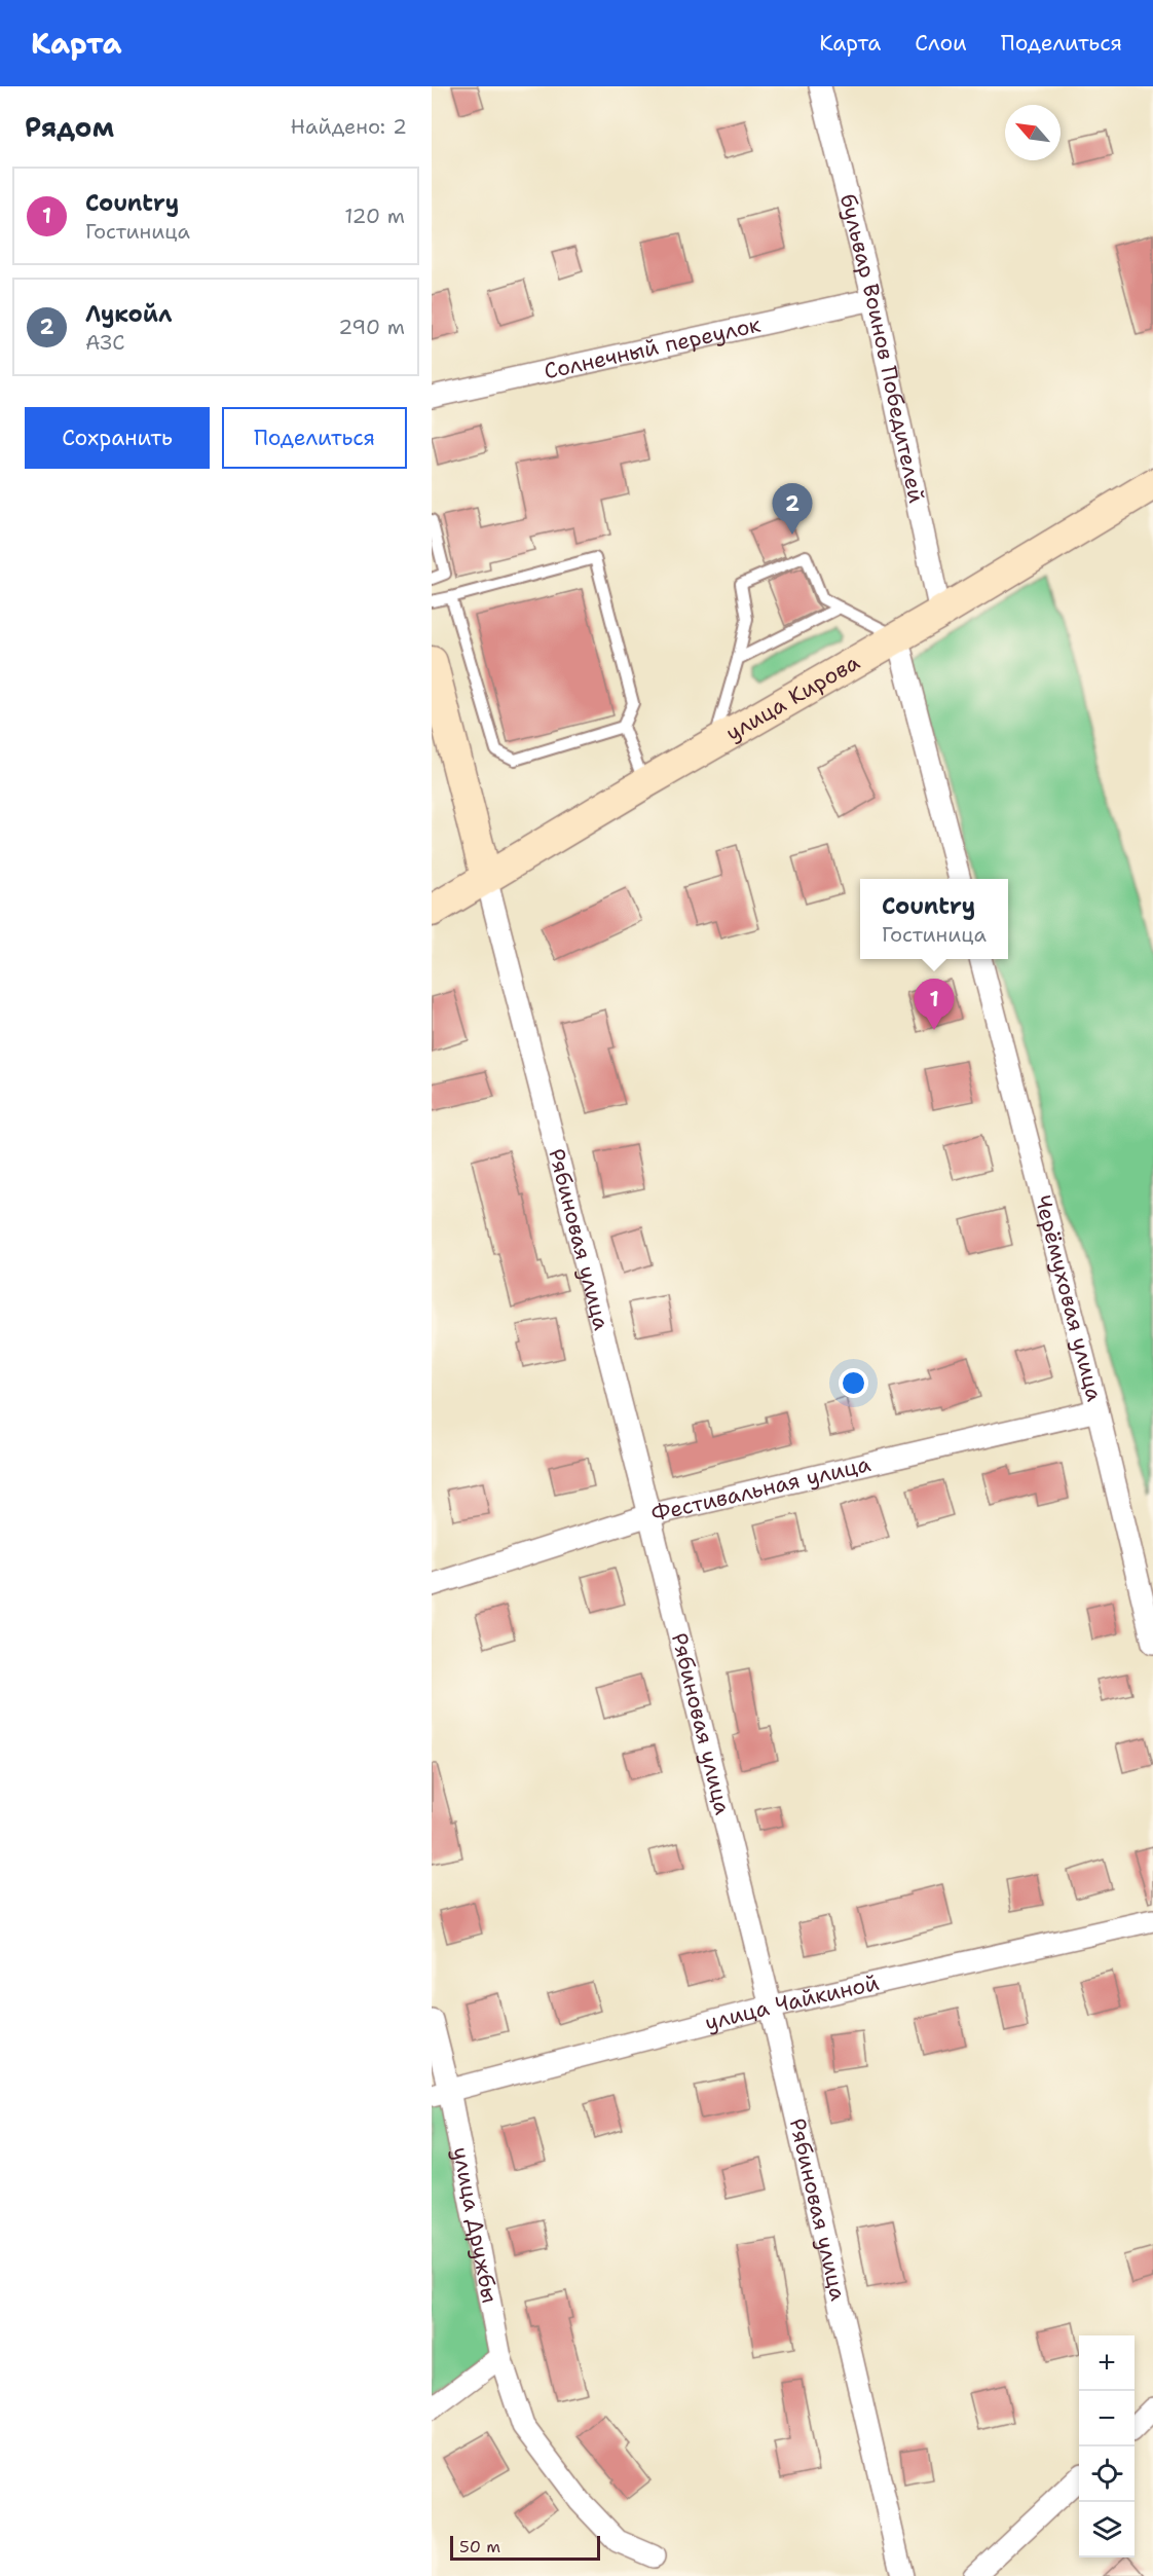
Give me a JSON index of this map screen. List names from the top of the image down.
{
  "streets": {
    "main road": ["улица Кирова"],
    "street": [
      "Солнечный переулок",
      "бульвар Воинов Победителей",
      "Рябиновая улица",
      "Черёмуховая улица",
      "Фестивальная улица",
      "улица Чайкиной",
      "улица Дружбы"
    ]
  },
  "crossings": [
    ["Солнечный переулок", "бульвар Воинов Победителей"],
    ["бульвар Воинов Победителей", "улица Кирова"],
    ["улица Кирова", "Рябиновая улица"],
    ["Рябиновая улица", "Фестивальная улица"],
    ["Рябиновая улица", "улица Чайкиной"],
    ["Черёмуховая улица", "Фестивальная улица"],
    ["улица Чайкиной", "улица Дружбы"]
  ],
  "scale_bar": "50 m",
  "north": "top left",
  "page": {
    "header": "Карта",
    "nav": ["Карта", "Слои", "Поделиться"],
    "heading": ["Рядом", "Найдено: 2"],
    "list": [
      {
        "mark": "1",
        "name": "Country",
        "note": "Гостиница",
        "value": "120 m"
      },
      {
        "mark": "2",
        "name": "Лукойл",
        "note": "АЗС",
        "value": "290 m"
      }
    ],
    "buttons": ["Сохранить", "Поделиться"],
    "pins": ["2", "1"],
    "popup": ["Country", "Гостиница"],
    "map_buttons": ["+", "−"],
    "scale": "50 m"
  }
}
